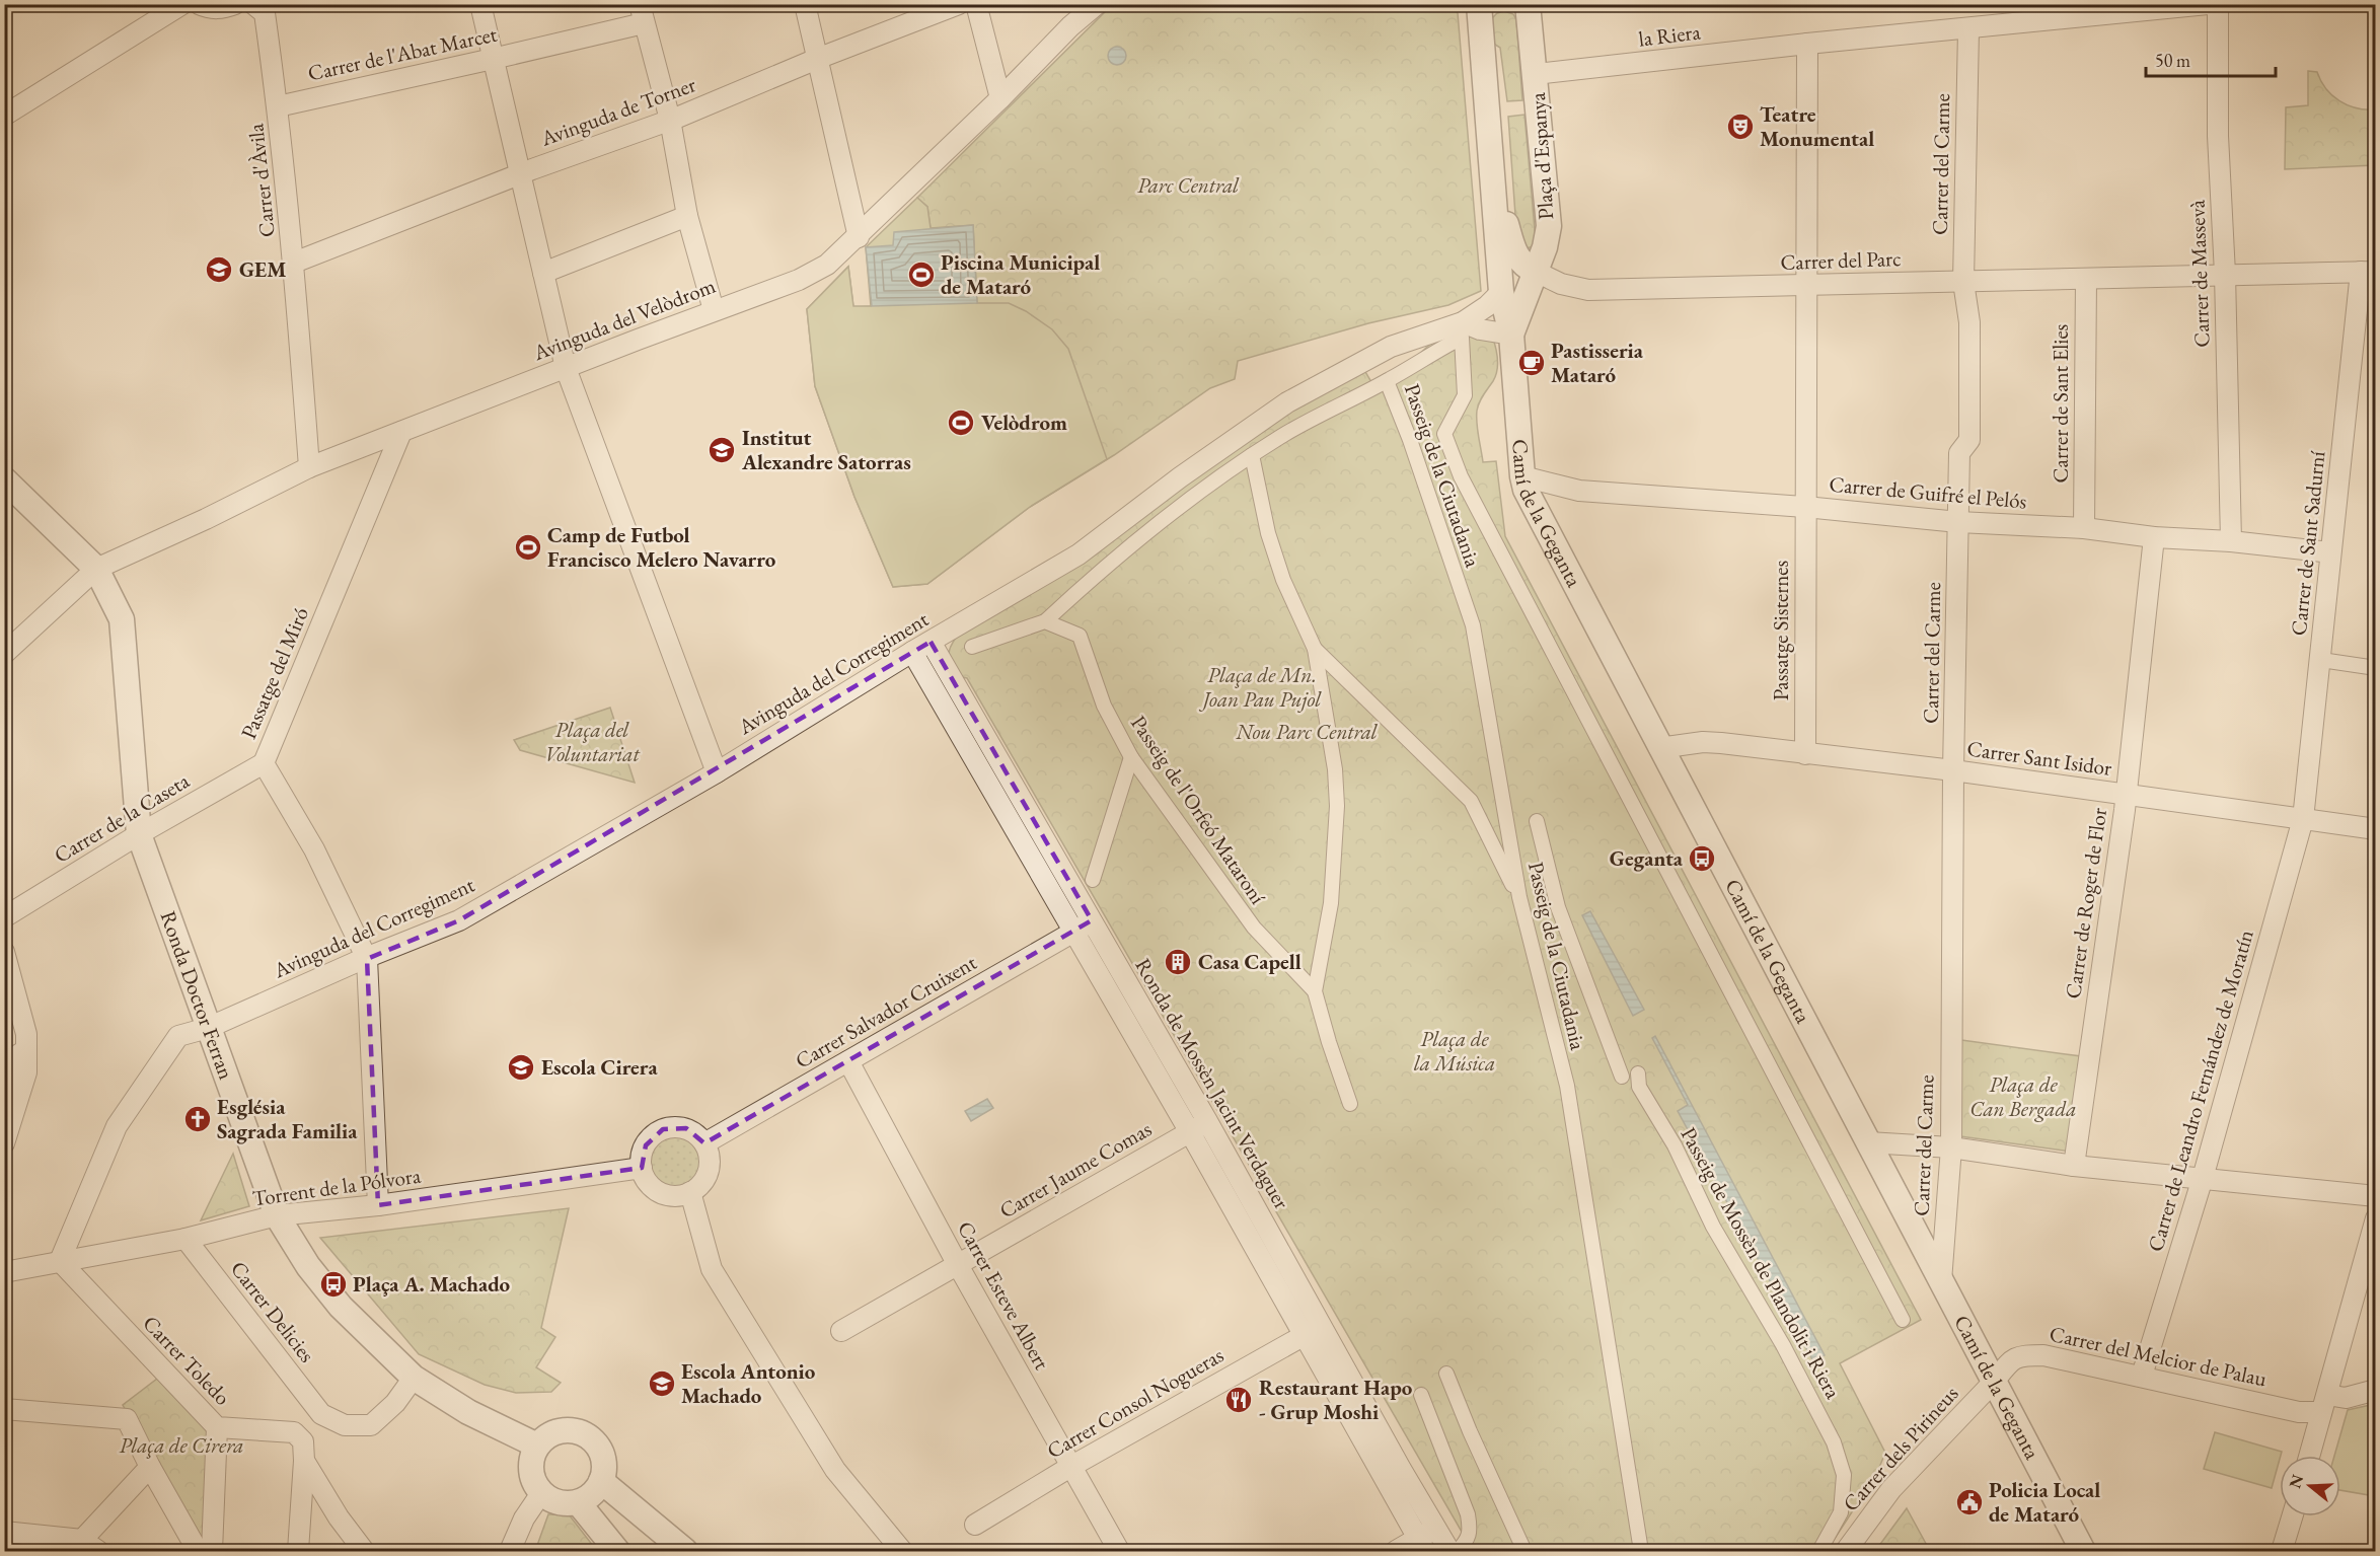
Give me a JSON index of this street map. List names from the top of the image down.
{
  "streets": {
    "street": [
      "la Riera",
      "Carrer de l'Abat Marcet",
      "Avinguda de Torner",
      "Plaça d'Espanya",
      "Carrer del Carme",
      "Carrer d'Àvila",
      "Carrer del Parc",
      "Carrer de Massevà",
      "Avinguda del Velòdrom",
      "Carrer de Sant Elies",
      "Passeig de la Ciutadania",
      "Carrer de Guifré el Pelós",
      "Camí de la Geganta",
      "Carrer de Sant Sadurní",
      "Passatge Sisternes",
      "Passatge del Miró",
      "Avinguda del Corregiment",
      "Carrer Sant Isidor",
      "Passeig de l'Orfeó Mataroní",
      "Carrer de la Caseta",
      "Carrer de Roger de Flor",
      "Ronda Doctor Ferran",
      "Carrer Salvador Cruixent",
      "Ronda de Mossèn Jacint Verdaguer",
      "Carrer de Leandro Fernández de Moratín",
      "Carrer Jaume Comas",
      "Torrent de la Pólvora",
      "Passeig de Mossèn de Plandolit i Riera",
      "Carrer Esteve Albert",
      "Carrer Delicies",
      "Carrer del Melcior de Palau",
      "Carrer Toledo",
      "Carrer Consol Nogueras",
      "Carrer dels Pirineus"
    ]
  },
  "crossings": [
    ["la Riera", "Plaça d'Espanya"],
    ["la Riera", "Carrer del Carme"],
    ["la Riera", "Passatge Sisternes"],
    ["Carrer de l'Abat Marcet", "Carrer d'Àvila"],
    ["Avinguda de Torner", "Carrer d'Àvila"],
    ["Plaça d'Espanya", "Carrer del Parc"],
    ["Plaça d'Espanya", "Camí de la Geganta"],
    ["Plaça d'Espanya", "Avinguda del Corregiment"],
    ["Carrer del Carme", "Carrer del Parc"],
    ["Carrer del Carme", "Carrer de Guifré el Pelós"],
    ["Carrer del Carme", "Camí de la Geganta"],
    ["Carrer del Carme", "Carrer Sant Isidor"],
    ["Carrer d'Àvila", "Avinguda del Velòdrom"],
    ["Carrer del Parc", "Carrer de Massevà"],
    ["Carrer del Parc", "Carrer de Sant Elies"],
    ["Carrer del Parc", "Carrer de Sant Sadurní"],
    ["Carrer del Parc", "Passatge Sisternes"],
    ["Carrer de Massevà", "Carrer de Guifré el Pelós"],
    ["Avinguda del Velòdrom", "Passatge del Miró"],
    ["Avinguda del Velòdrom", "Ronda Doctor Ferran"],
    ["Carrer de Sant Elies", "Carrer de Guifré el Pelós"],
    ["Carrer de Guifré el Pelós", "Camí de la Geganta"],
    ["Carrer de Guifré el Pelós", "Carrer de Sant Sadurní"],
    ["Carrer de Guifré el Pelós", "Passatge Sisternes"],
    ["Carrer de Guifré el Pelós", "Carrer de Roger de Flor"],
    ["Camí de la Geganta", "Carrer Sant Isidor"],
    ["Camí de la Geganta", "Carrer del Melcior de Palau"],
    ["Camí de la Geganta", "Carrer dels Pirineus"],
    ["Carrer de Sant Sadurní", "Carrer Sant Isidor"],
    ["Carrer de Sant Sadurní", "Carrer de Leandro Fernández de Moratín"],
    ["Passatge Sisternes", "Carrer Sant Isidor"],
    ["Passatge del Miró", "Avinguda del Corregiment"],
    ["Passatge del Miró", "Carrer de la Caseta"],
    ["Avinguda del Corregiment", "Ronda Doctor Ferran"],
    ["Avinguda del Corregiment", "Ronda de Mossèn Jacint Verdaguer"],
    ["Avinguda del Corregiment", "Torrent de la Pólvora"],
    ["Avinguda del Corregiment", "Carrer Toledo"],
    ["Carrer Sant Isidor", "Carrer de Roger de Flor"],
    ["Carrer Sant Isidor", "Carrer de Leandro Fernández de Moratín"],
    ["Carrer de la Caseta", "Ronda Doctor Ferran"],
    ["Ronda Doctor Ferran", "Torrent de la Pólvora"],
    ["Ronda Doctor Ferran", "Carrer Delicies"],
    ["Carrer Salvador Cruixent", "Ronda de Mossèn Jacint Verdaguer"],
    ["Carrer Salvador Cruixent", "Torrent de la Pólvora"],
    ["Carrer Salvador Cruixent", "Carrer Esteve Albert"],
    ["Ronda de Mossèn Jacint Verdaguer", "Carrer Jaume Comas"],
    ["Ronda de Mossèn Jacint Verdaguer", "Carrer Consol Nogueras"],
    ["Carrer de Leandro Fernández de Moratín", "Carrer del Melcior de Palau"],
    ["Carrer Jaume Comas", "Carrer Esteve Albert"],
    ["Torrent de la Pólvora", "Carrer Delicies"],
    ["Torrent de la Pólvora", "Carrer Toledo"],
    ["Carrer Esteve Albert", "Carrer Consol Nogueras"],
    ["Carrer del Melcior de Palau", "Carrer dels Pirineus"]
  ],
  "parks": [
    "Parc Central",
    "Plaça de Mn. Joan Pau Pujol",
    "Plaça del Voluntariat",
    "Nou Parc Central",
    "Plaça de la Música",
    "Plaça de Can Bergada",
    "Plaça de Cirera"
  ],
  "places": {
    "theatre": ["Teatre Monumental"],
    "school or university": [
      "GEM",
      "Institut Alexandre Satorras",
      "Escola Cirera",
      "Escola Antonio Machado"
    ],
    "sports": ["Piscina Municipal de Mataró", "Velòdrom", "Camp de Futbol Francisco Melero Navarro"],
    "cafe": ["Pastisseria Mataró"],
    "bus stop": ["Geganta", "Plaça A. Machado"],
    "building": ["Casa Capell"],
    "church": ["Església Sagrada Familia"],
    "restaurant": ["Restaurant Hapo - Grup Moshi"],
    "public building": ["Policia Local de Mataró"]
  },
  "scale_bar": "50 m",
  "north": "left"
}
